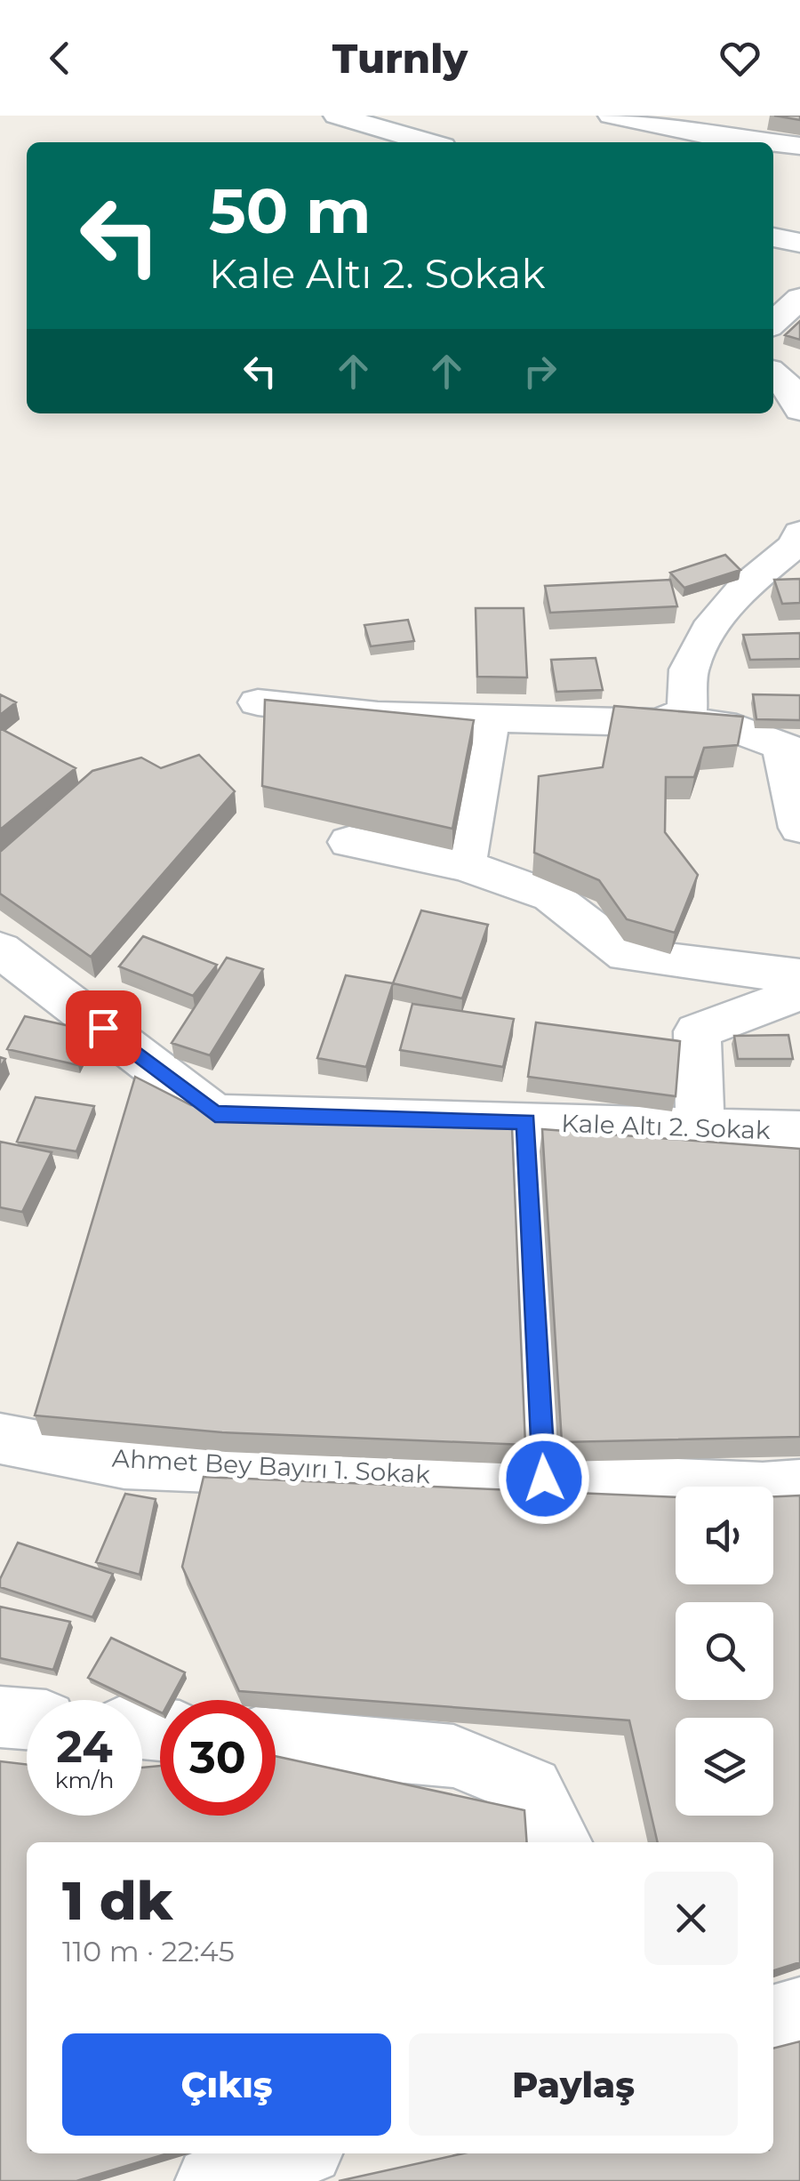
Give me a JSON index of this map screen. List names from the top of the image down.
{
  "streets": {
    "street": ["Kale Altı 2. Sokak", "Ahmet Bey Bayırı 1. Sokak"]
  },
  "page": {
    "header": "Turnly",
    "turn": ["50 m", "Kale Altı 2. Sokak"],
    "speed": "24 km/h",
    "limit": "30",
    "heading": ["1 dk", "110 m · 22:45"],
    "buttons": ["Çıkış", "Paylaş"]
  }
}
